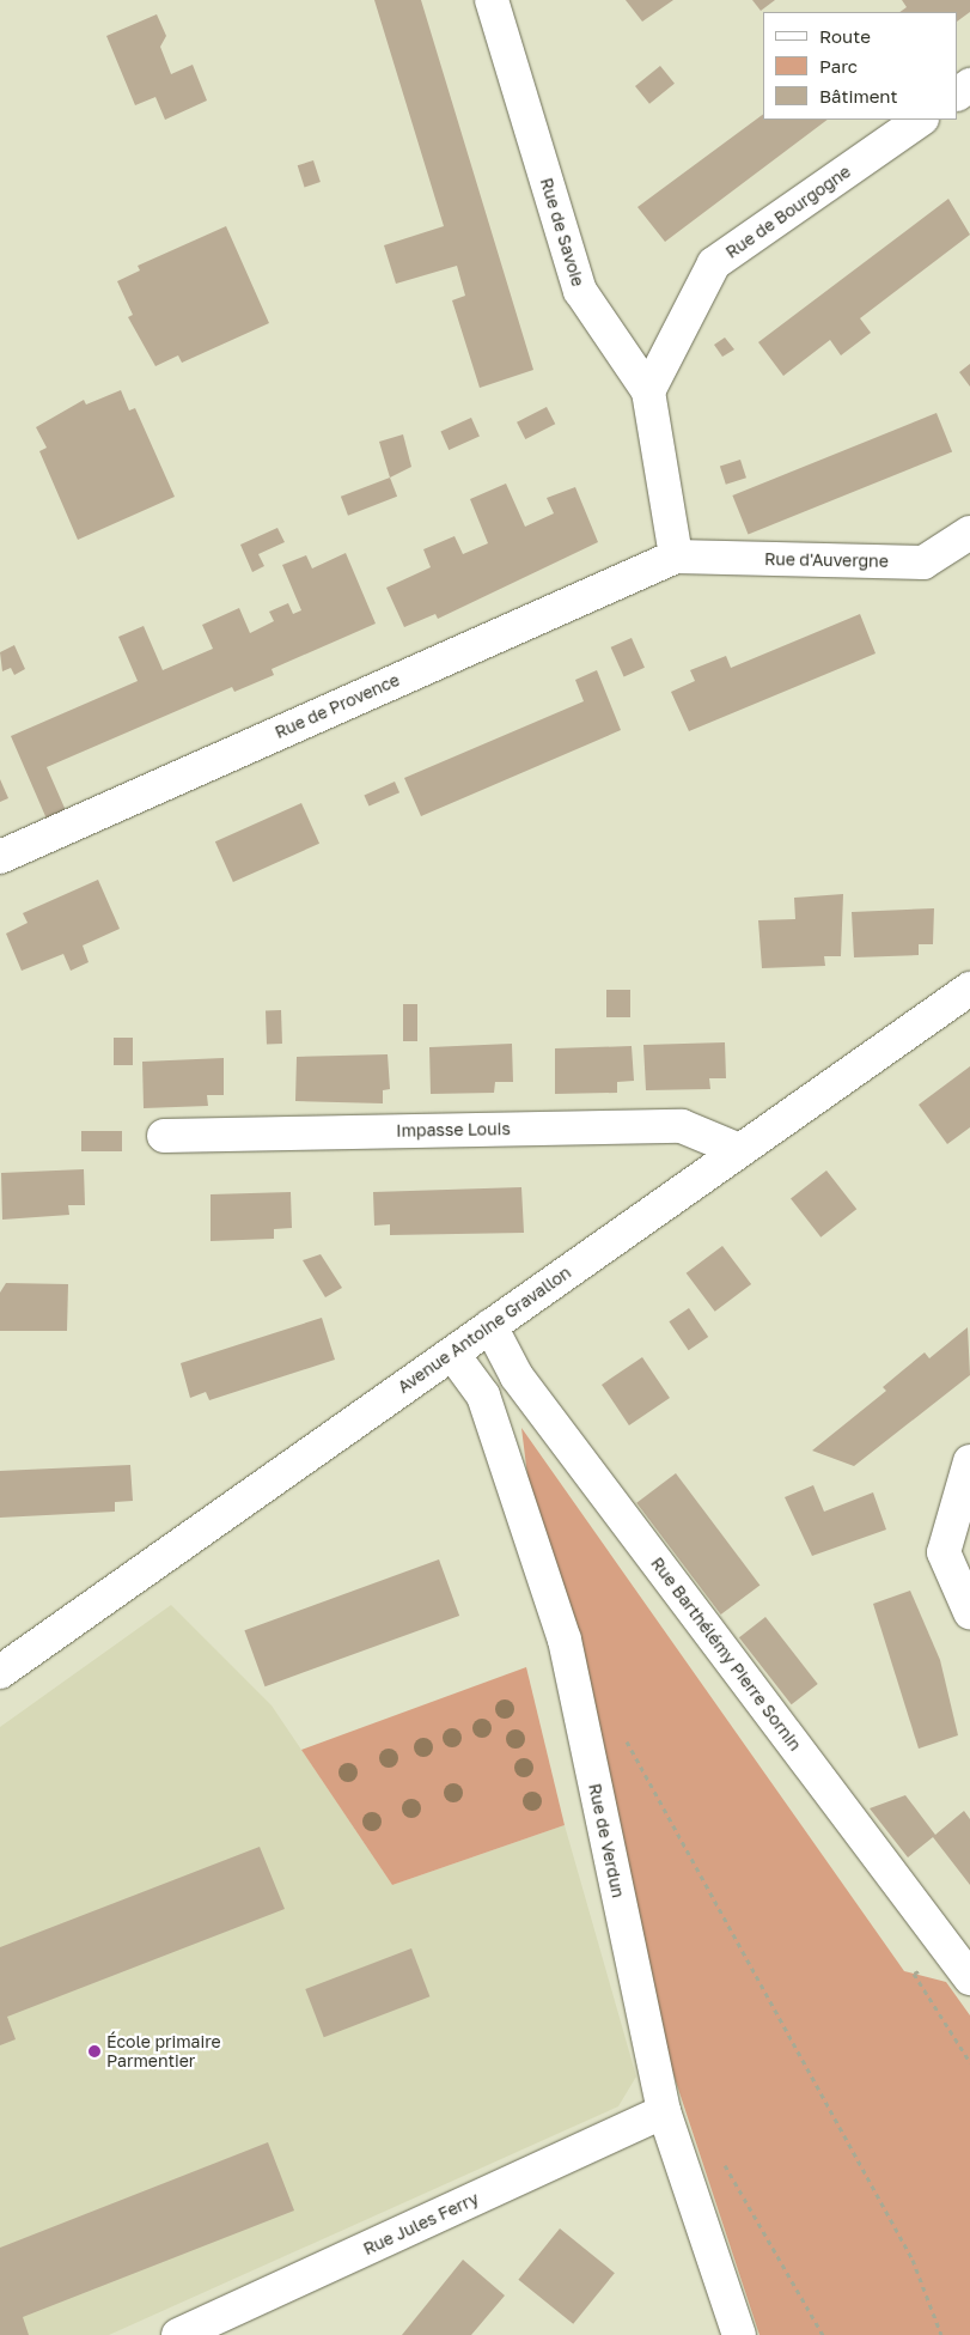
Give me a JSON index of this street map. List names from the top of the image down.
{
  "streets": {
    "street": [
      "Rue de Bourgogne",
      "Rue de Savoie",
      "Rue d'Auvergne",
      "Rue de Provence",
      "Impasse Louis",
      "Avenue Antoine Gravallon",
      "Rue Barthélémy Pierre Sornin",
      "Rue de Verdun",
      "Rue Jules Ferry"
    ]
  },
  "crossings": [
    ["Rue de Bourgogne", "Rue de Savoie"],
    ["Rue de Savoie", "Rue d'Auvergne"],
    ["Rue de Savoie", "Rue de Provence"],
    ["Rue d'Auvergne", "Rue de Provence"],
    ["Impasse Louis", "Avenue Antoine Gravallon"],
    ["Avenue Antoine Gravallon", "Rue Barthélémy Pierre Sornin"],
    ["Avenue Antoine Gravallon", "Rue de Verdun"],
    ["Rue de Verdun", "Rue Jules Ferry"]
  ],
  "places": ["École primaire Parmentier"],
  "legend": ["Route", "Parc", "Bâtiment"]
}
